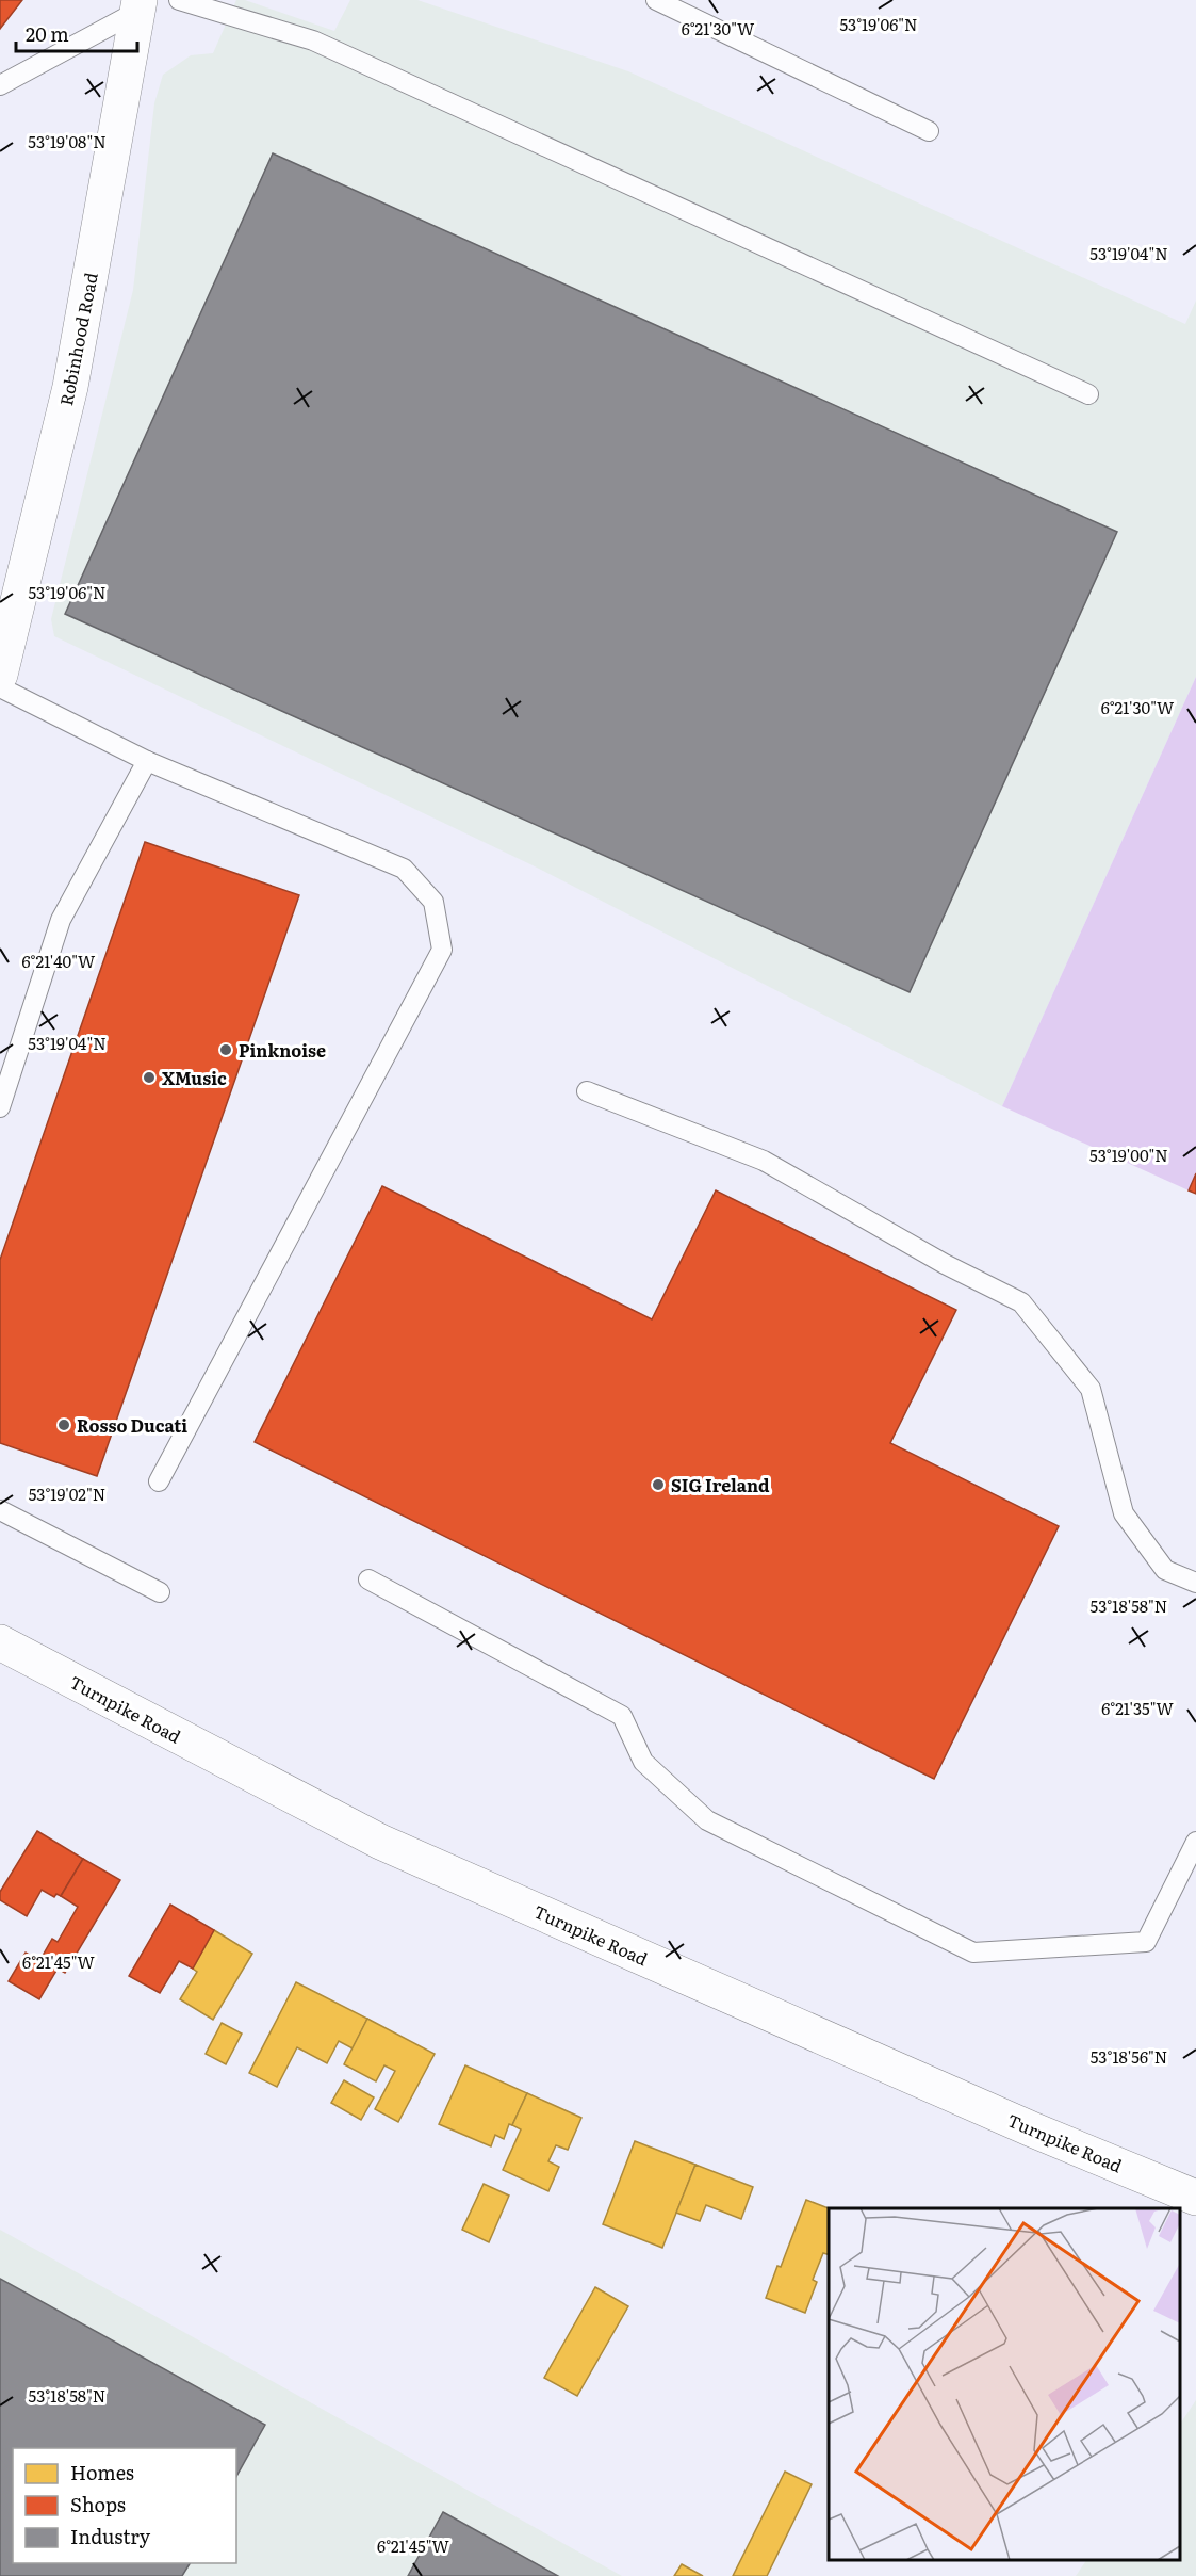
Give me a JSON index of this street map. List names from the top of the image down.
{
  "streets": {
    "street": ["Robinhood Road", "Turnpike Road"]
  },
  "places": [
    "Pinknoise",
    "XMusic",
    "Rosso Ducati",
    "SIG Ireland"
  ],
  "legend": ["Homes", "Shops", "Industry"],
  "scale_bar": "20 m",
  "coordinates": [
    "53°19'06\"N",
    "6°21'30\"W",
    "53°19'08\"N",
    "53°19'04\"N",
    "6°21'40\"W",
    "53°19'00\"N",
    "53°19'02\"N",
    "53°18'58\"N",
    "6°21'35\"W",
    "6°21'45\"W",
    "53°18'56\"N"
  ]
}
